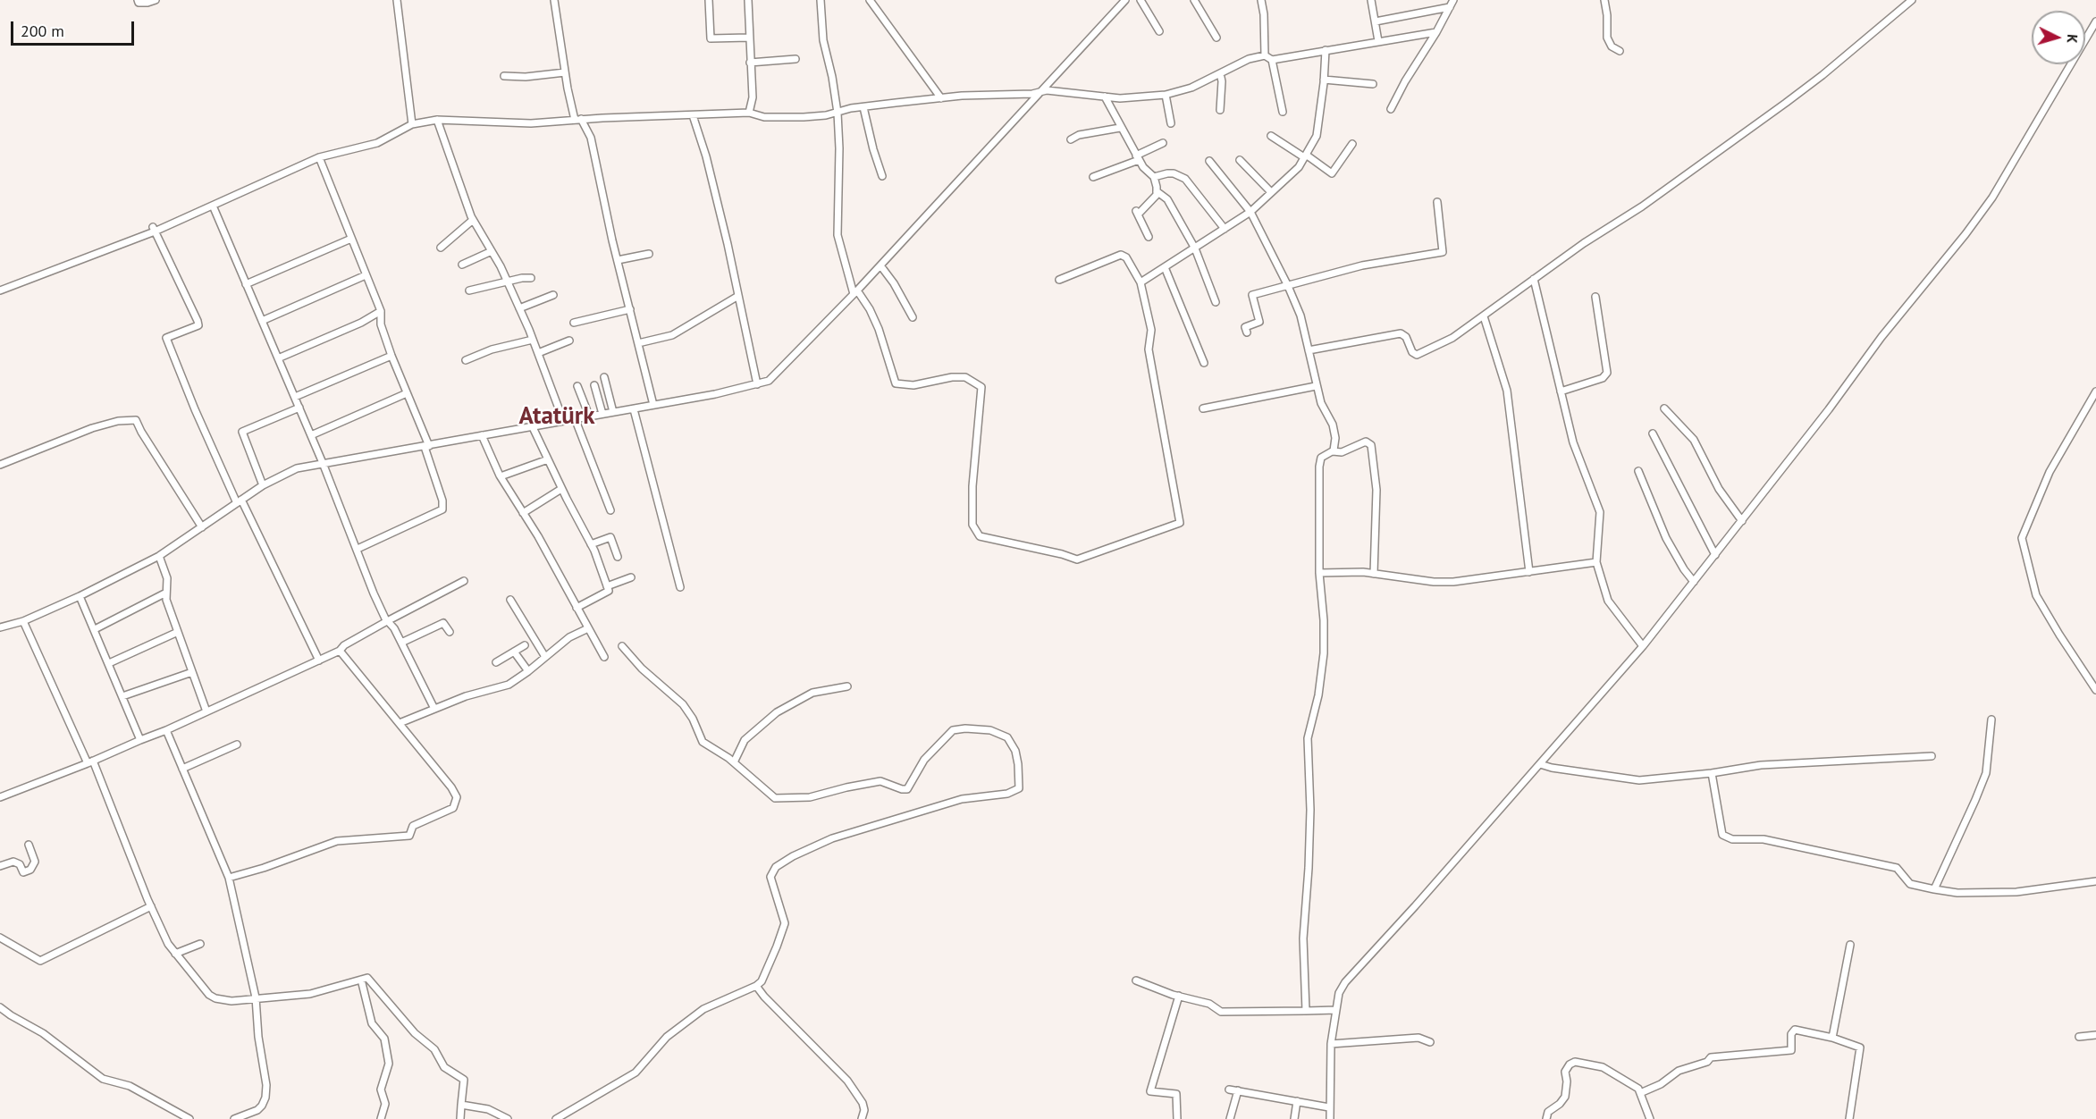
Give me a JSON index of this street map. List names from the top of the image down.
{
  "districts": ["Atatürk"],
  "scale_bar": "200 m",
  "north": "right"
}
